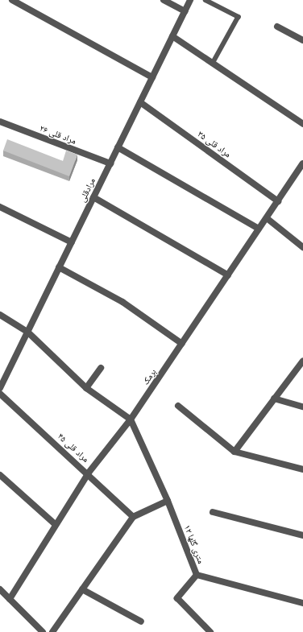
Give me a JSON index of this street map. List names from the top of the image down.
{
  "streets": {
    "street": [
      "مراد قلی ۲۶",
      "مراد قلی ۳۵",
      "مرادقلی",
      "برمک",
      "مراد قلی ۴۵",
      "۱۲ متری گلها"
    ]
  },
  "crossings": [
    ["مراد قلی ۲۶", "مرادقلی"],
    ["مراد قلی ۳۵", "مرادقلی"],
    ["مراد قلی ۳۵", "برمک"],
    ["برمک", "مراد قلی ۴۵"],
    ["برمک", "۱۲ متری گلها"]
  ]
}
